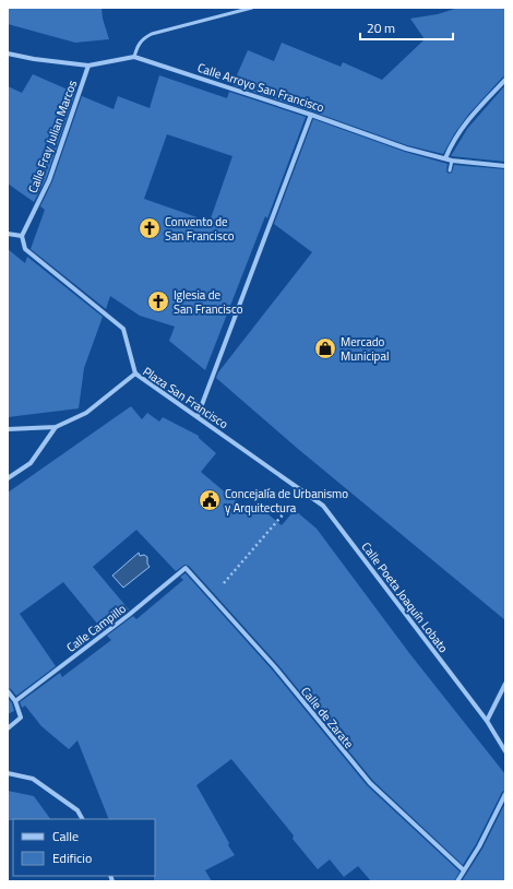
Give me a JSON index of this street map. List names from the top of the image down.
{
  "streets": {
    "street": [
      "Calle Arroyo San Francisco",
      "Calle Fray Julian Marcos",
      "Plaza San Francisco",
      "Calle Poeta Joaquín Lobato",
      "Calle Campillo",
      "Calle de Zarate"
    ]
  },
  "crossings": [
    ["Calle Arroyo San Francisco", "Calle Fray Julian Marcos"],
    ["Plaza San Francisco", "Calle Poeta Joaquín Lobato"],
    ["Calle Campillo", "Calle de Zarate"]
  ],
  "places": {
    "church": ["Convento de San Francisco", "Iglesia de San Francisco"],
    "shop": ["Mercado Municipal"],
    "public building": ["Concejalía de Urbanismo y Arquitectura"]
  },
  "legend": ["Calle", "Edificio"],
  "scale_bar": "20 m"
}
